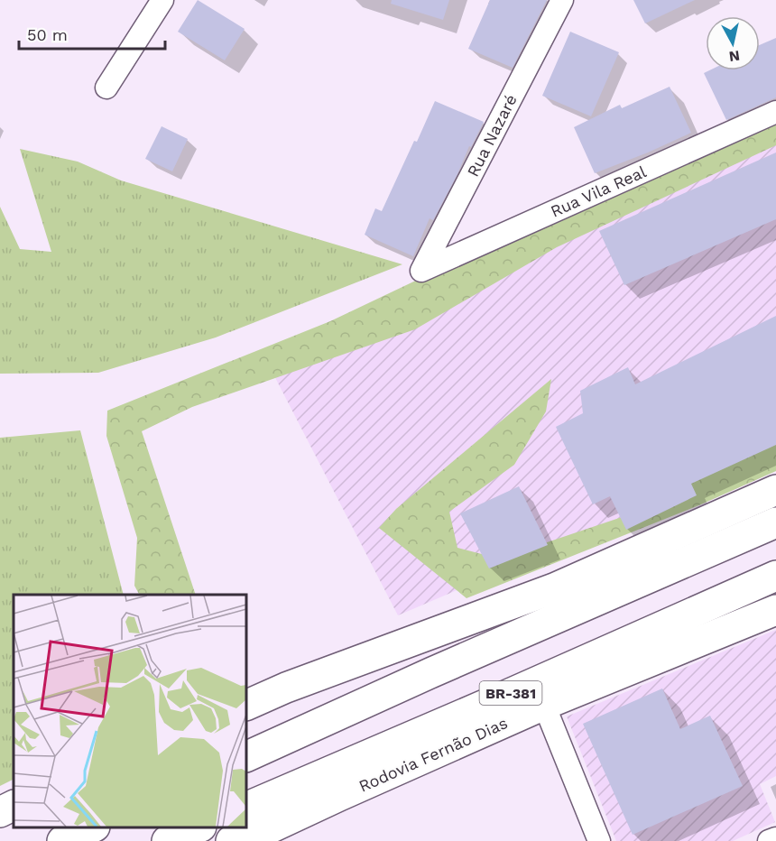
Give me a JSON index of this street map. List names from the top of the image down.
{
  "streets": {
    "main road": ["BR-381", "Rodovia Fernão Dias"],
    "street": ["Rua Nazaré", "Rua Vila Real"]
  },
  "crossings": [
    ["Rua Nazaré", "Rua Vila Real"]
  ],
  "scale_bar": "50 m",
  "north": "bottom"
}
